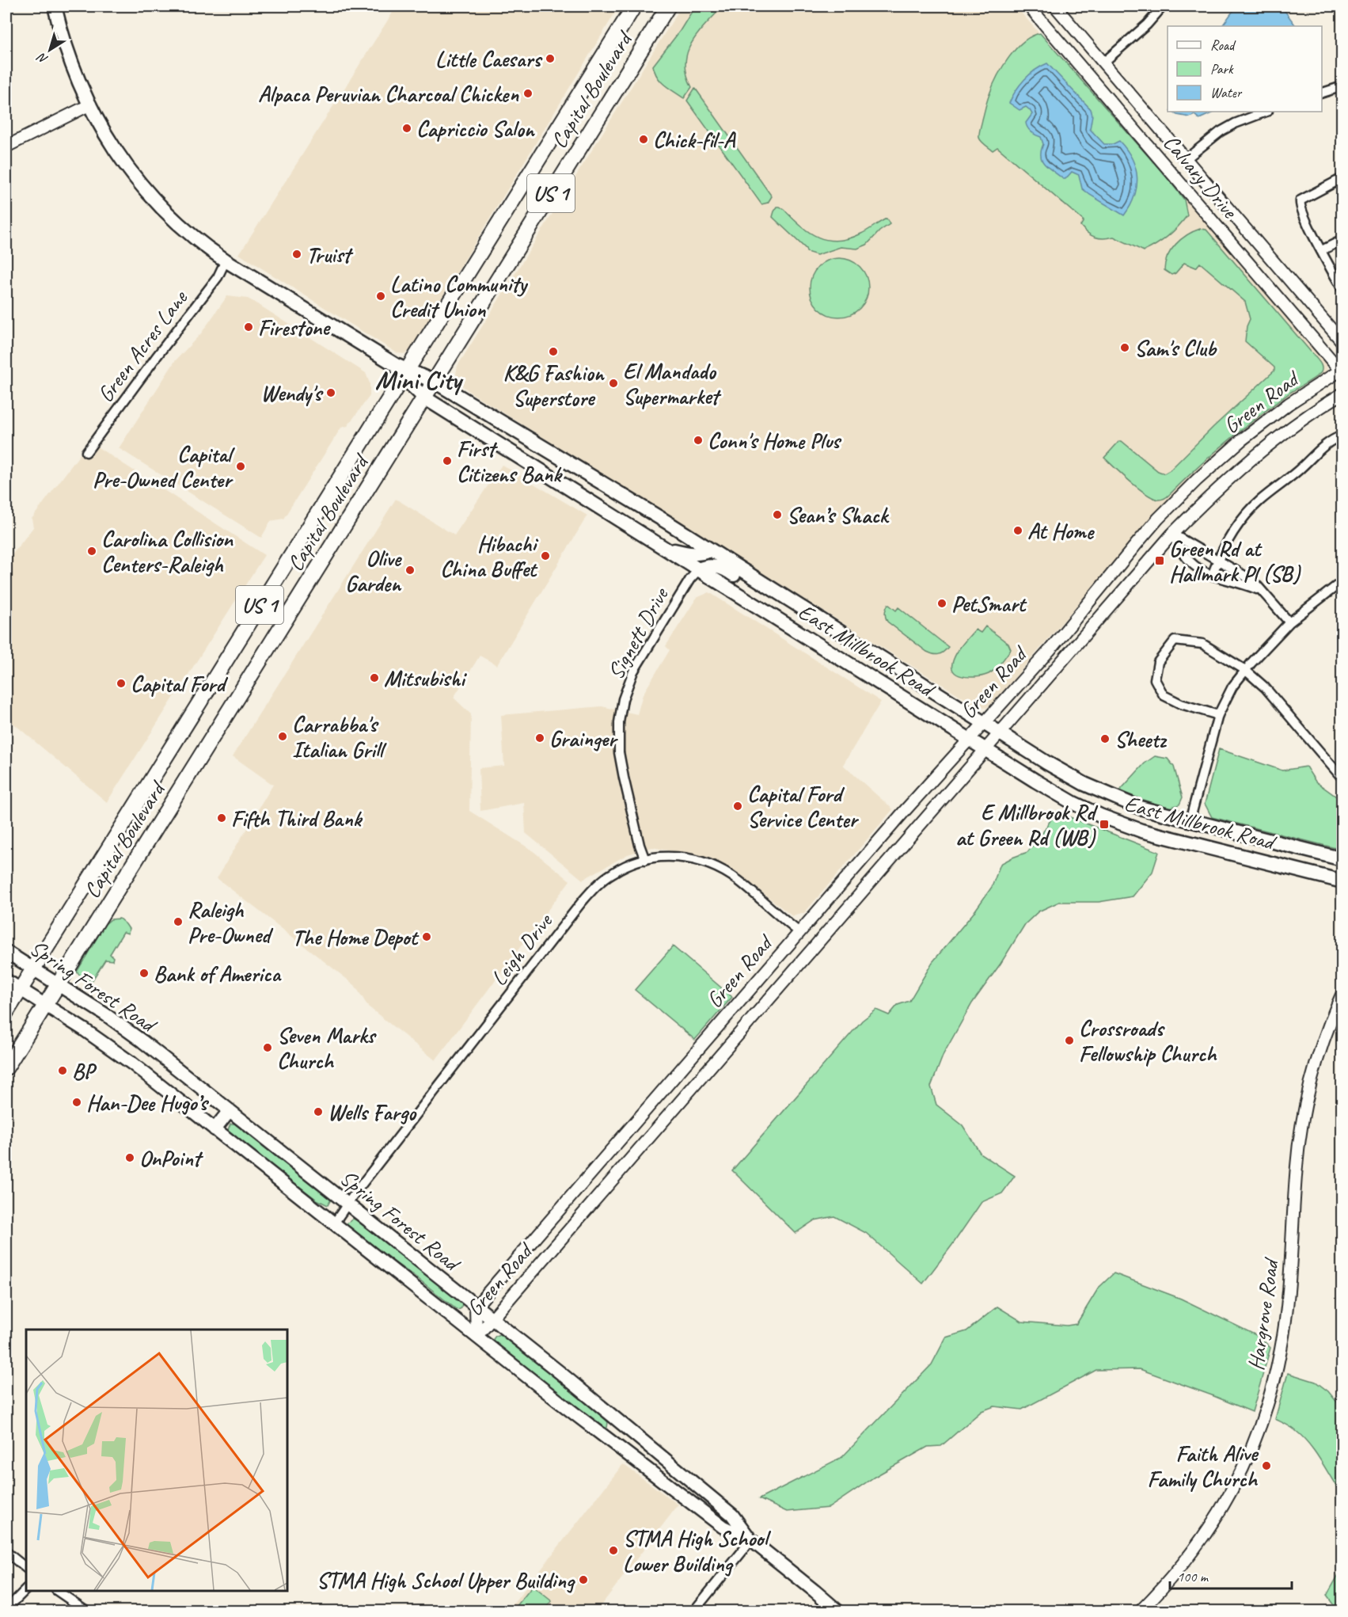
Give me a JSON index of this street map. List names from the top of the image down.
{
  "streets": {
    "highway": ["Capital Boulevard", "US 1"],
    "main road": ["East Millbrook Road", "Spring Forest Road"],
    "street": [
      "Calvary Drive",
      "Green Acres Lane",
      "Green Road",
      "Signett Drive",
      "Leigh Drive",
      "Hargrove Road"
    ]
  },
  "crossings": [
    ["Capital Boulevard", "East Millbrook Road"],
    ["Capital Boulevard", "Spring Forest Road"],
    ["Calvary Drive", "Green Road"],
    ["Green Road", "East Millbrook Road"],
    ["Green Road", "Leigh Drive"],
    ["Green Road", "Spring Forest Road"],
    ["Signett Drive", "East Millbrook Road"],
    ["Signett Drive", "Leigh Drive"],
    ["Leigh Drive", "Spring Forest Road"]
  ],
  "districts": ["Mini City"],
  "places": {
    "other": [
      "Little Caesars",
      "Alpaca Peruvian Charcoal Chicken",
      "Capriccio Salon",
      "Chick-fil-A",
      "Truist",
      "Latino Community Credit Union",
      "Firestone",
      "Sam's Club",
      "K&G Fashion Superstore",
      "El Mandado Supermarket",
      "Wendy's",
      "Conn's Home Plus",
      "First Citizens Bank",
      "Capital Pre-Owned Center",
      "Sean’s Shack",
      "At Home",
      "Carolina Collision Centers-Raleigh",
      "Hibachi China Buffet",
      "Olive Garden",
      "PetSmart",
      "Mitsubishi",
      "Capital Ford",
      "Carrabba's Italian Grill",
      "Grainger",
      "Sheetz",
      "Capital Ford Service Center",
      "Fifth Third Bank",
      "Raleigh Pre-Owned",
      "The Home Depot",
      "Bank of America",
      "Crossroads Fellowship Church",
      "Seven Marks Church",
      "BP",
      "Han-Dee Hugo’s",
      "Wells Fargo",
      "OnPoint",
      "Faith Alive Family Church",
      "STMA High School Lower Building",
      "STMA High School Upper Building"
    ],
    "transit": ["Green Rd at Hallmark Pl (SB)", "E Millbrook Rd at Green Rd (WB)"]
  },
  "legend": ["Road", "Park", "Water"],
  "scale_bar": "100 m",
  "north": "bottom left"
}
